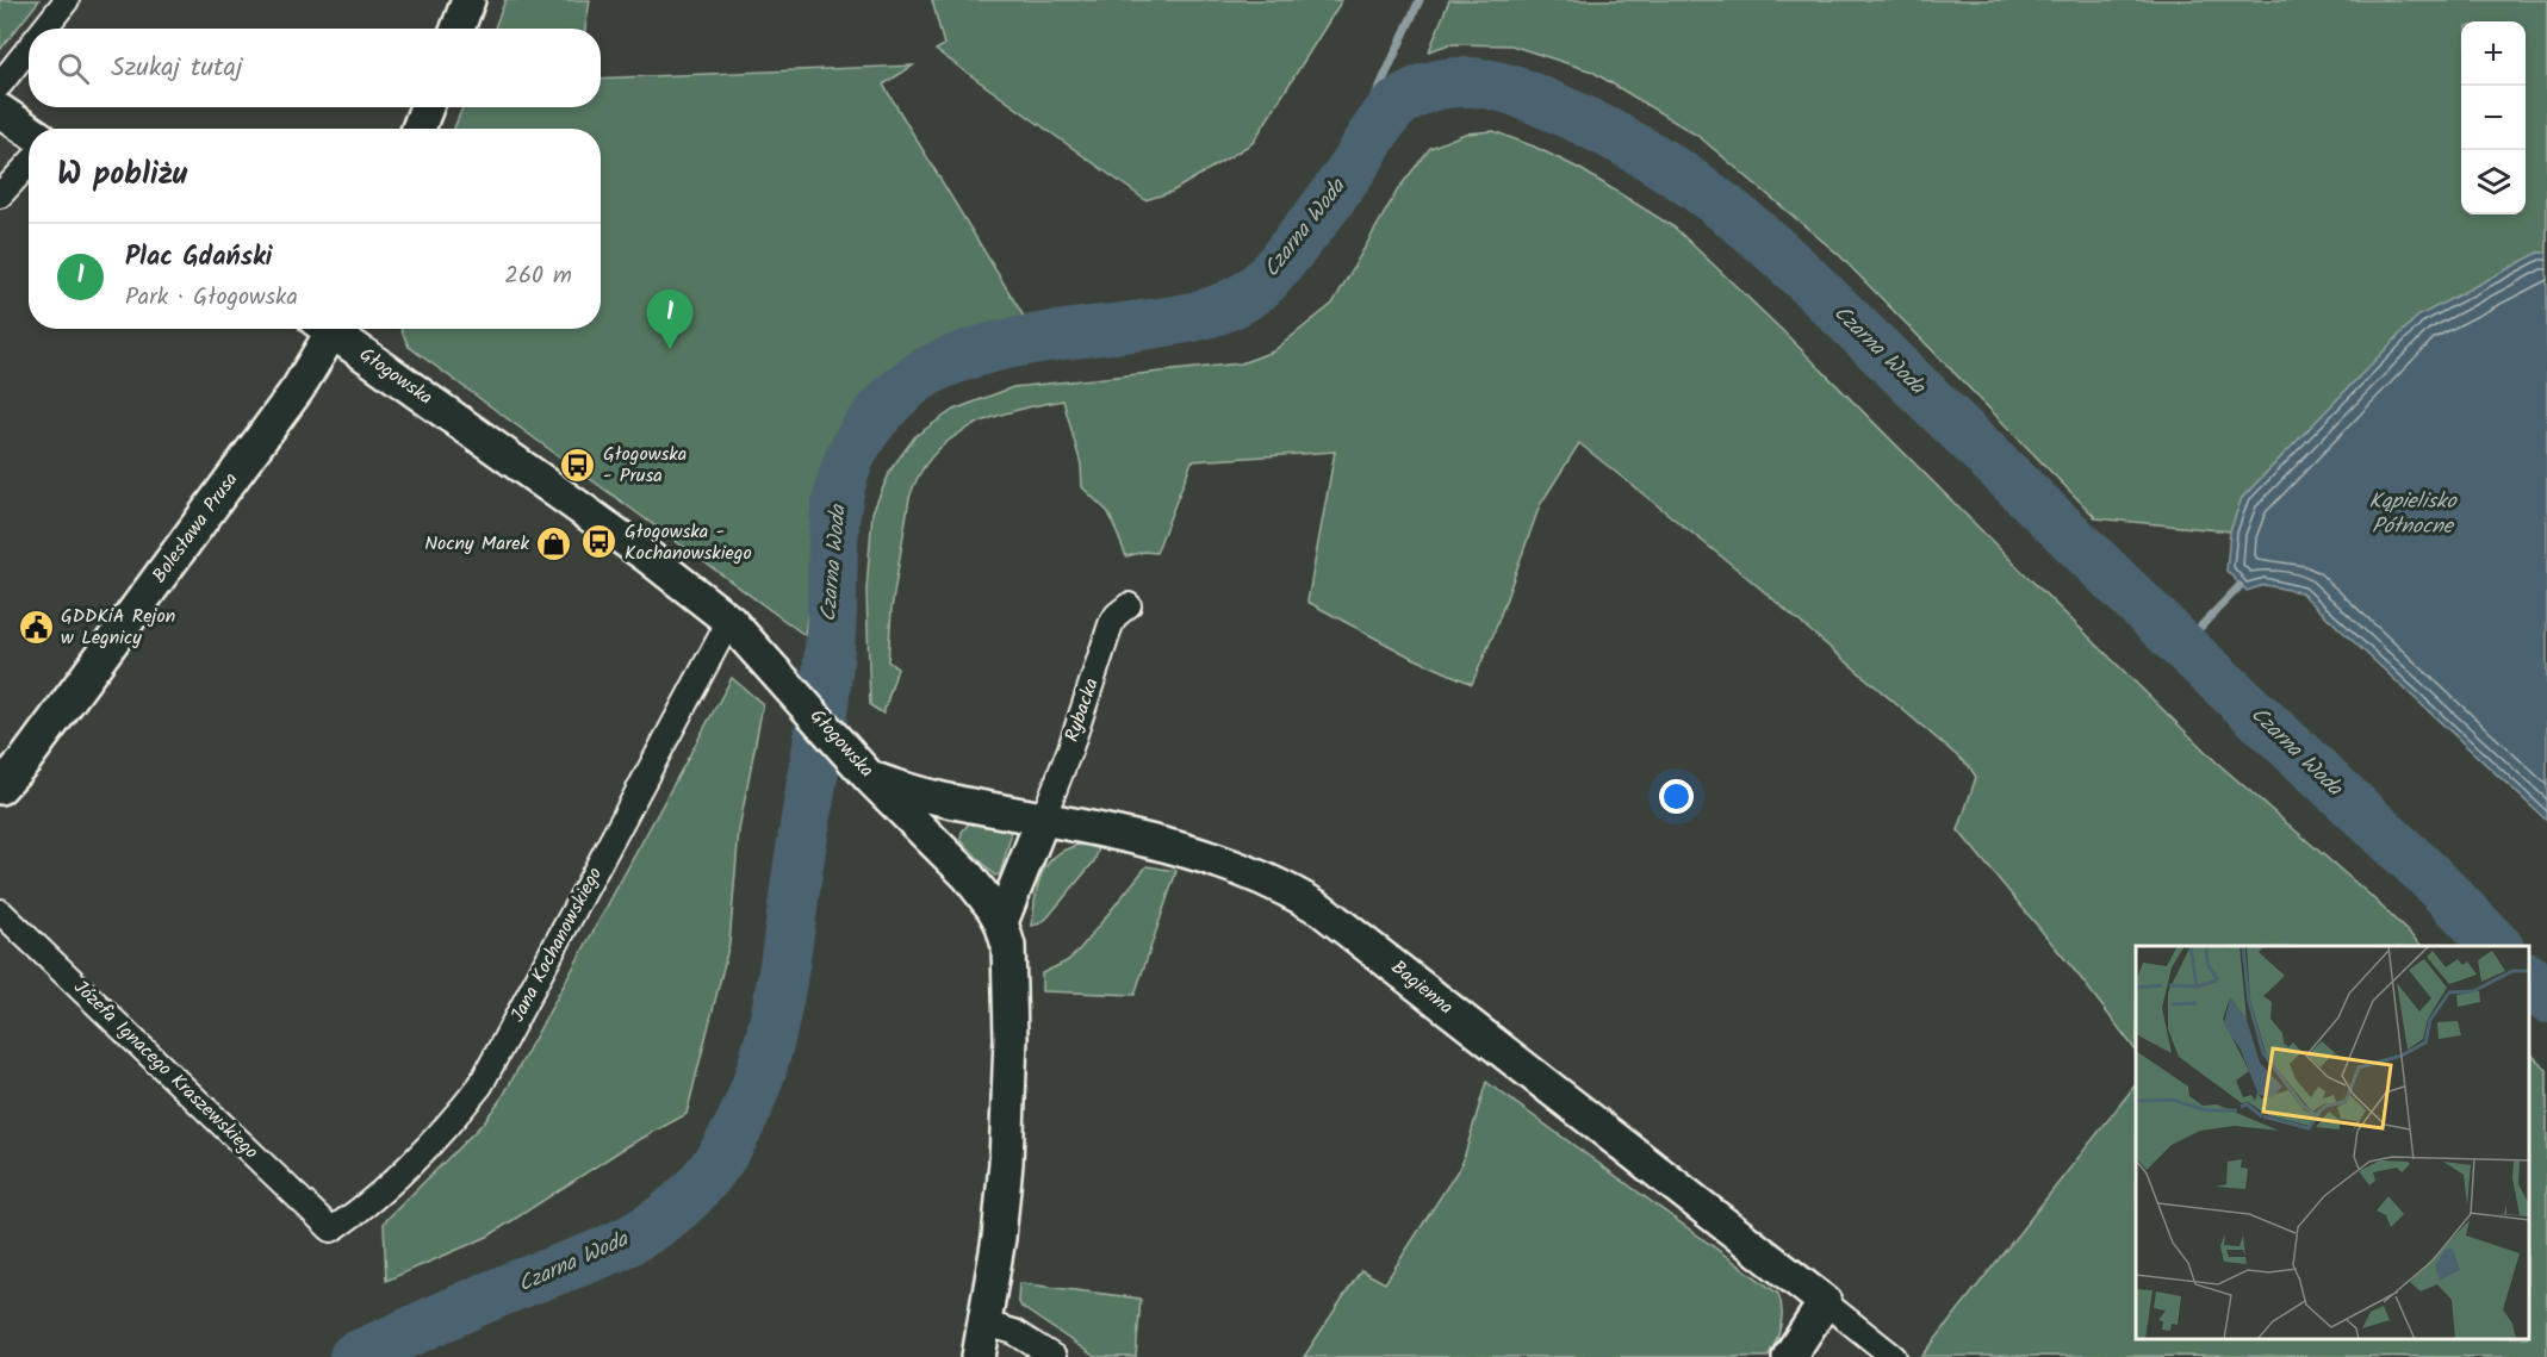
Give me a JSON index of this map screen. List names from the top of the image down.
{
  "streets": {
    "street": [
      "Głogowska",
      "Bolesława Prusa",
      "Rybacka",
      "Jana Kochanowskiego",
      "Bagienna",
      "Józefa Ignacego Kraszewskiego"
    ]
  },
  "crossings": [
    ["Głogowska", "Jana Kochanowskiego"],
    ["Głogowska", "Bagienna"],
    ["Rybacka", "Bagienna"],
    ["Jana Kochanowskiego", "Józefa Ignacego Kraszewskiego"]
  ],
  "water": ["Czarna Woda", "Kąpielisko Północne"],
  "places": {
    "bus stop": ["Głogowska - Prusa", "Głogowska - Kochanowskiego"],
    "shop": ["Nocny Marek"],
    "public building": ["GDDKiA Rejon w Legnicy"]
  },
  "page": {
    "map_buttons": ["+", "−"],
    "search": "Szukaj tutaj",
    "heading": "W pobliżu",
    "list": [
      {
        "mark": "1",
        "name": "Plac Gdański",
        "note": "Park · Głogowska",
        "value": "260 m"
      }
    ],
    "pins": "1"
  }
}
